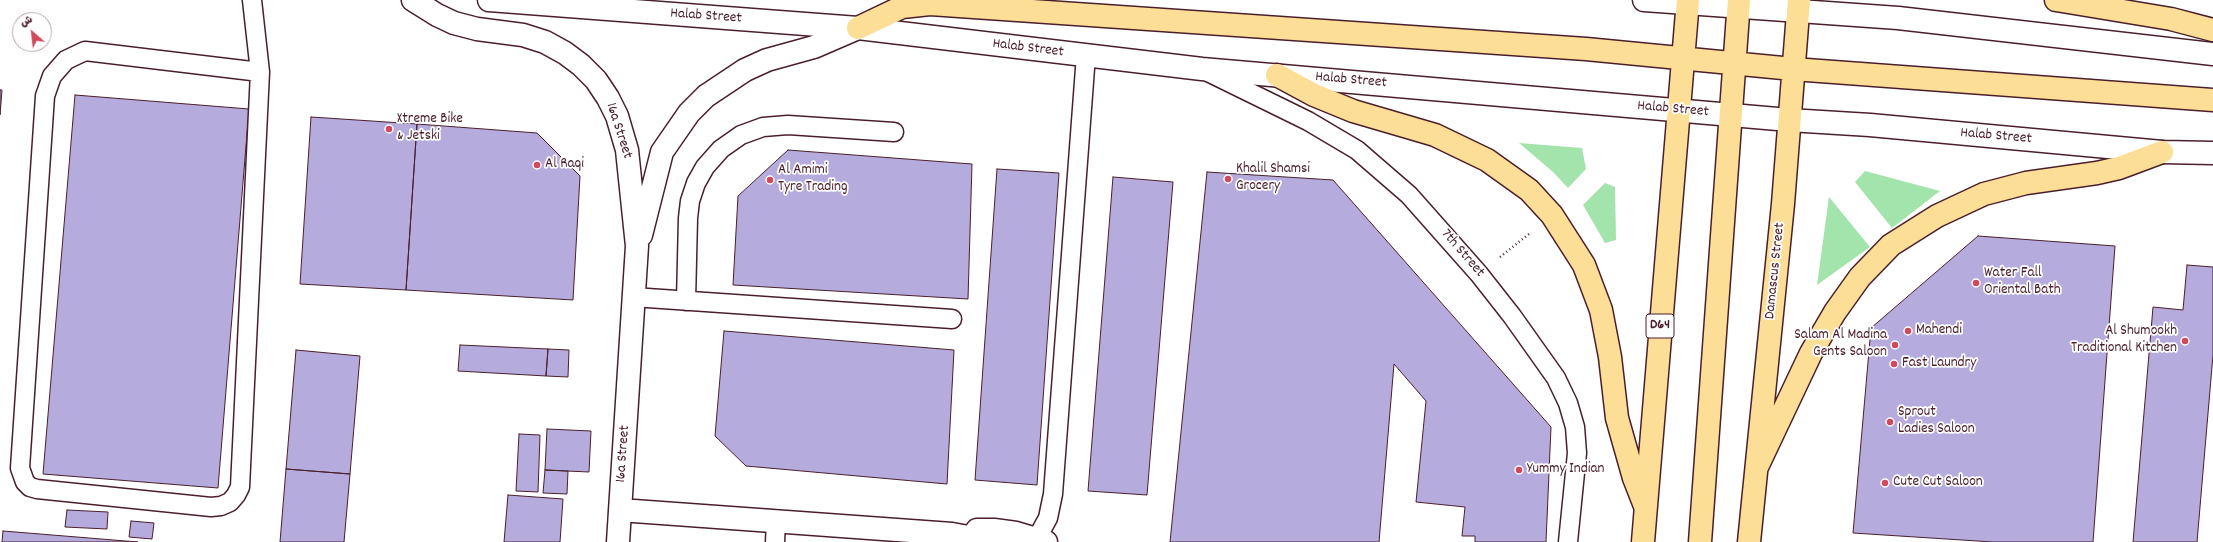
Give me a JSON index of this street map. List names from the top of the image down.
{
  "streets": {
    "main road": ["Damascus Street", "D64"],
    "street": ["Halab Street", "16a Street"],
    "lane": ["7th Street"]
  },
  "crossings": [
    ["Halab Street", "16a Street"],
    ["Halab Street", "7th Street"],
    ["Halab Street", "Damascus Street"],
    ["Halab Street", "D64"]
  ],
  "places": [
    "Xtreme Bike & Jetski",
    "Al Raqi",
    "Khalil Shamsi Grocery",
    "Al Amimi Tyre Trading",
    "Water Fall Oriental Bath",
    "Mahendi",
    "Al Shumookh Traditional Kitchen",
    "Salam Al Madina Gents Saloon",
    "Fast Laundry",
    "Sprout Ladies Saloon",
    "Yummy Indian",
    "Cute Cut Saloon"
  ],
  "north": "top left"
}
